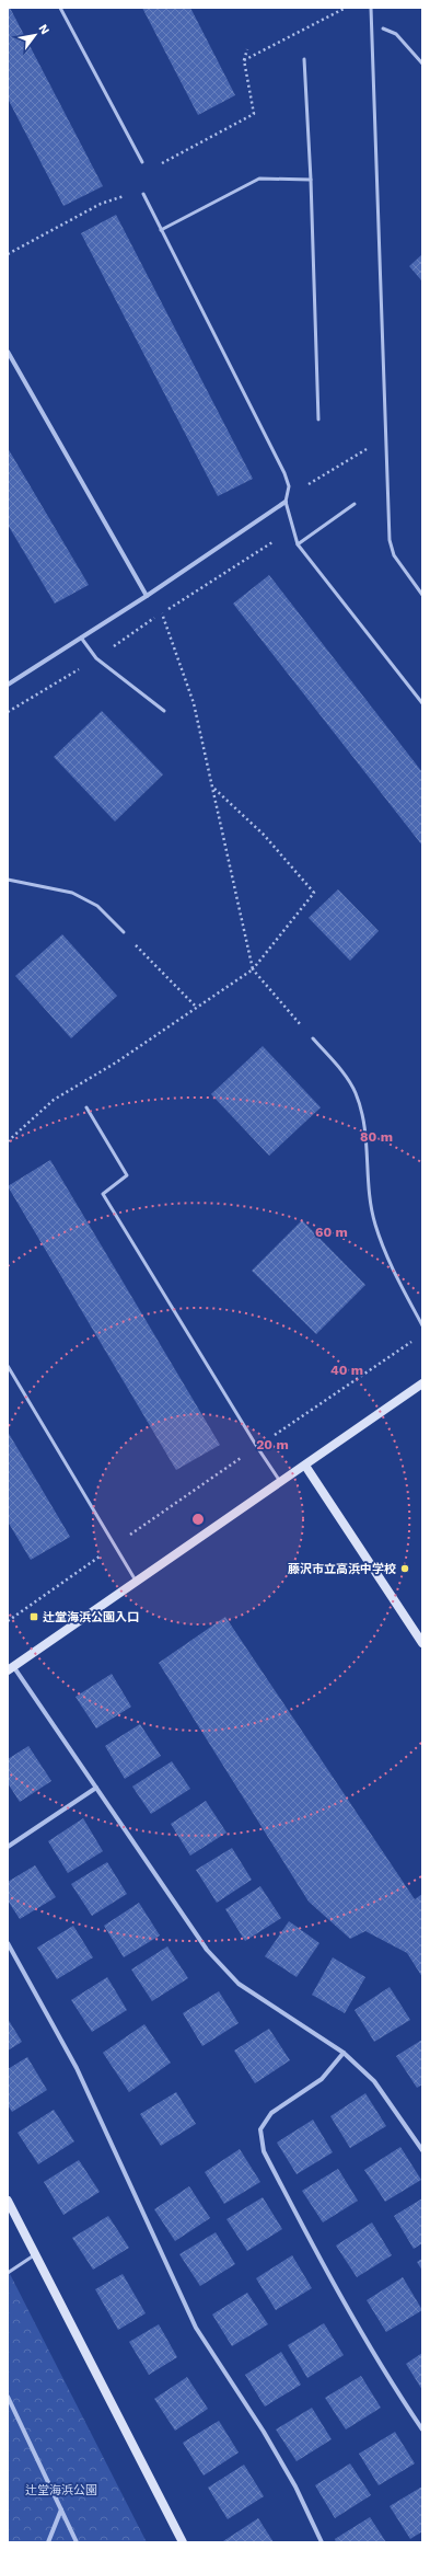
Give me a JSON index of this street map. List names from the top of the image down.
{
  "parks": ["辻堂海浜公園"],
  "places": {
    "other": ["藤沢市立高浜中学校"],
    "transit": ["辻堂海浜公園入口"]
  },
  "north": "top right",
  "rings": [
    "80 m",
    "60 m",
    "40 m",
    "20 m"
  ]
}
